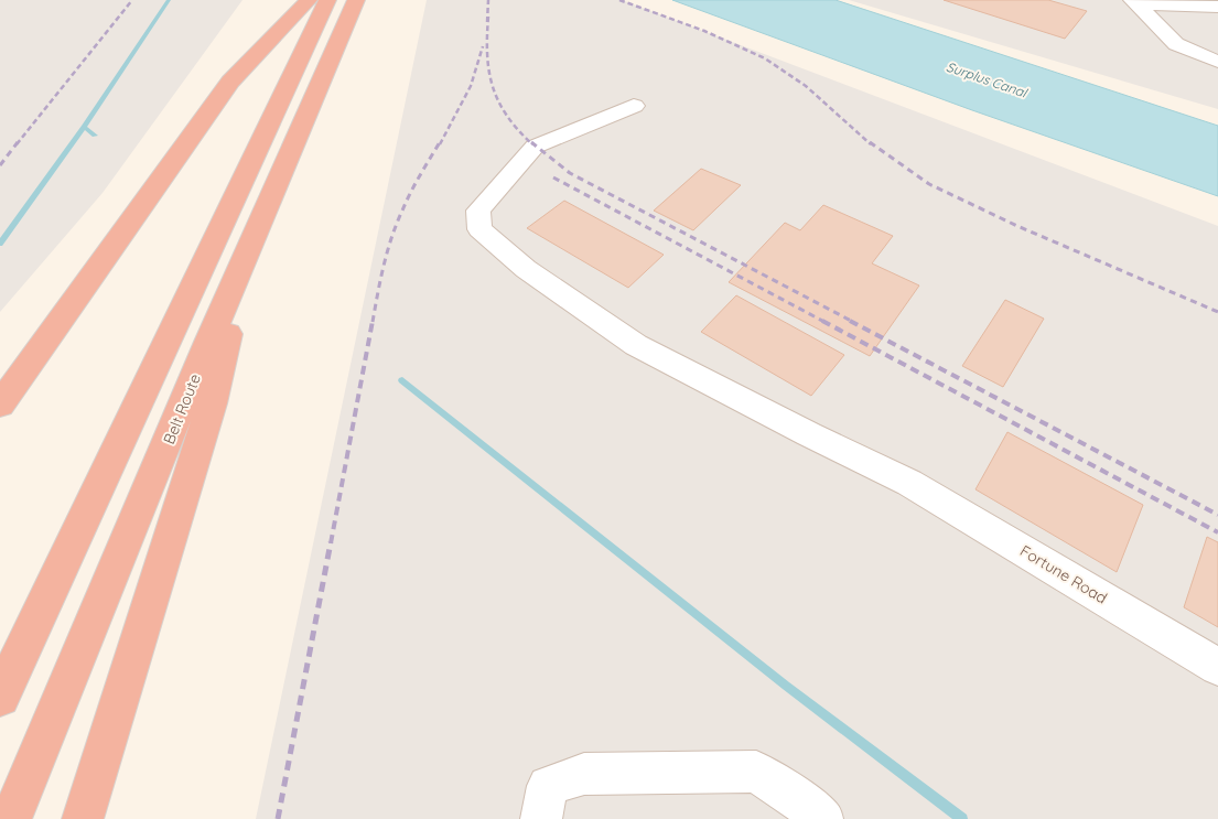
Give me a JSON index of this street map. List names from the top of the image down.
{
  "streets": {
    "highway": ["Belt Route"],
    "street": ["Fortune Road"]
  },
  "water": ["Surplus Canal"]
}
